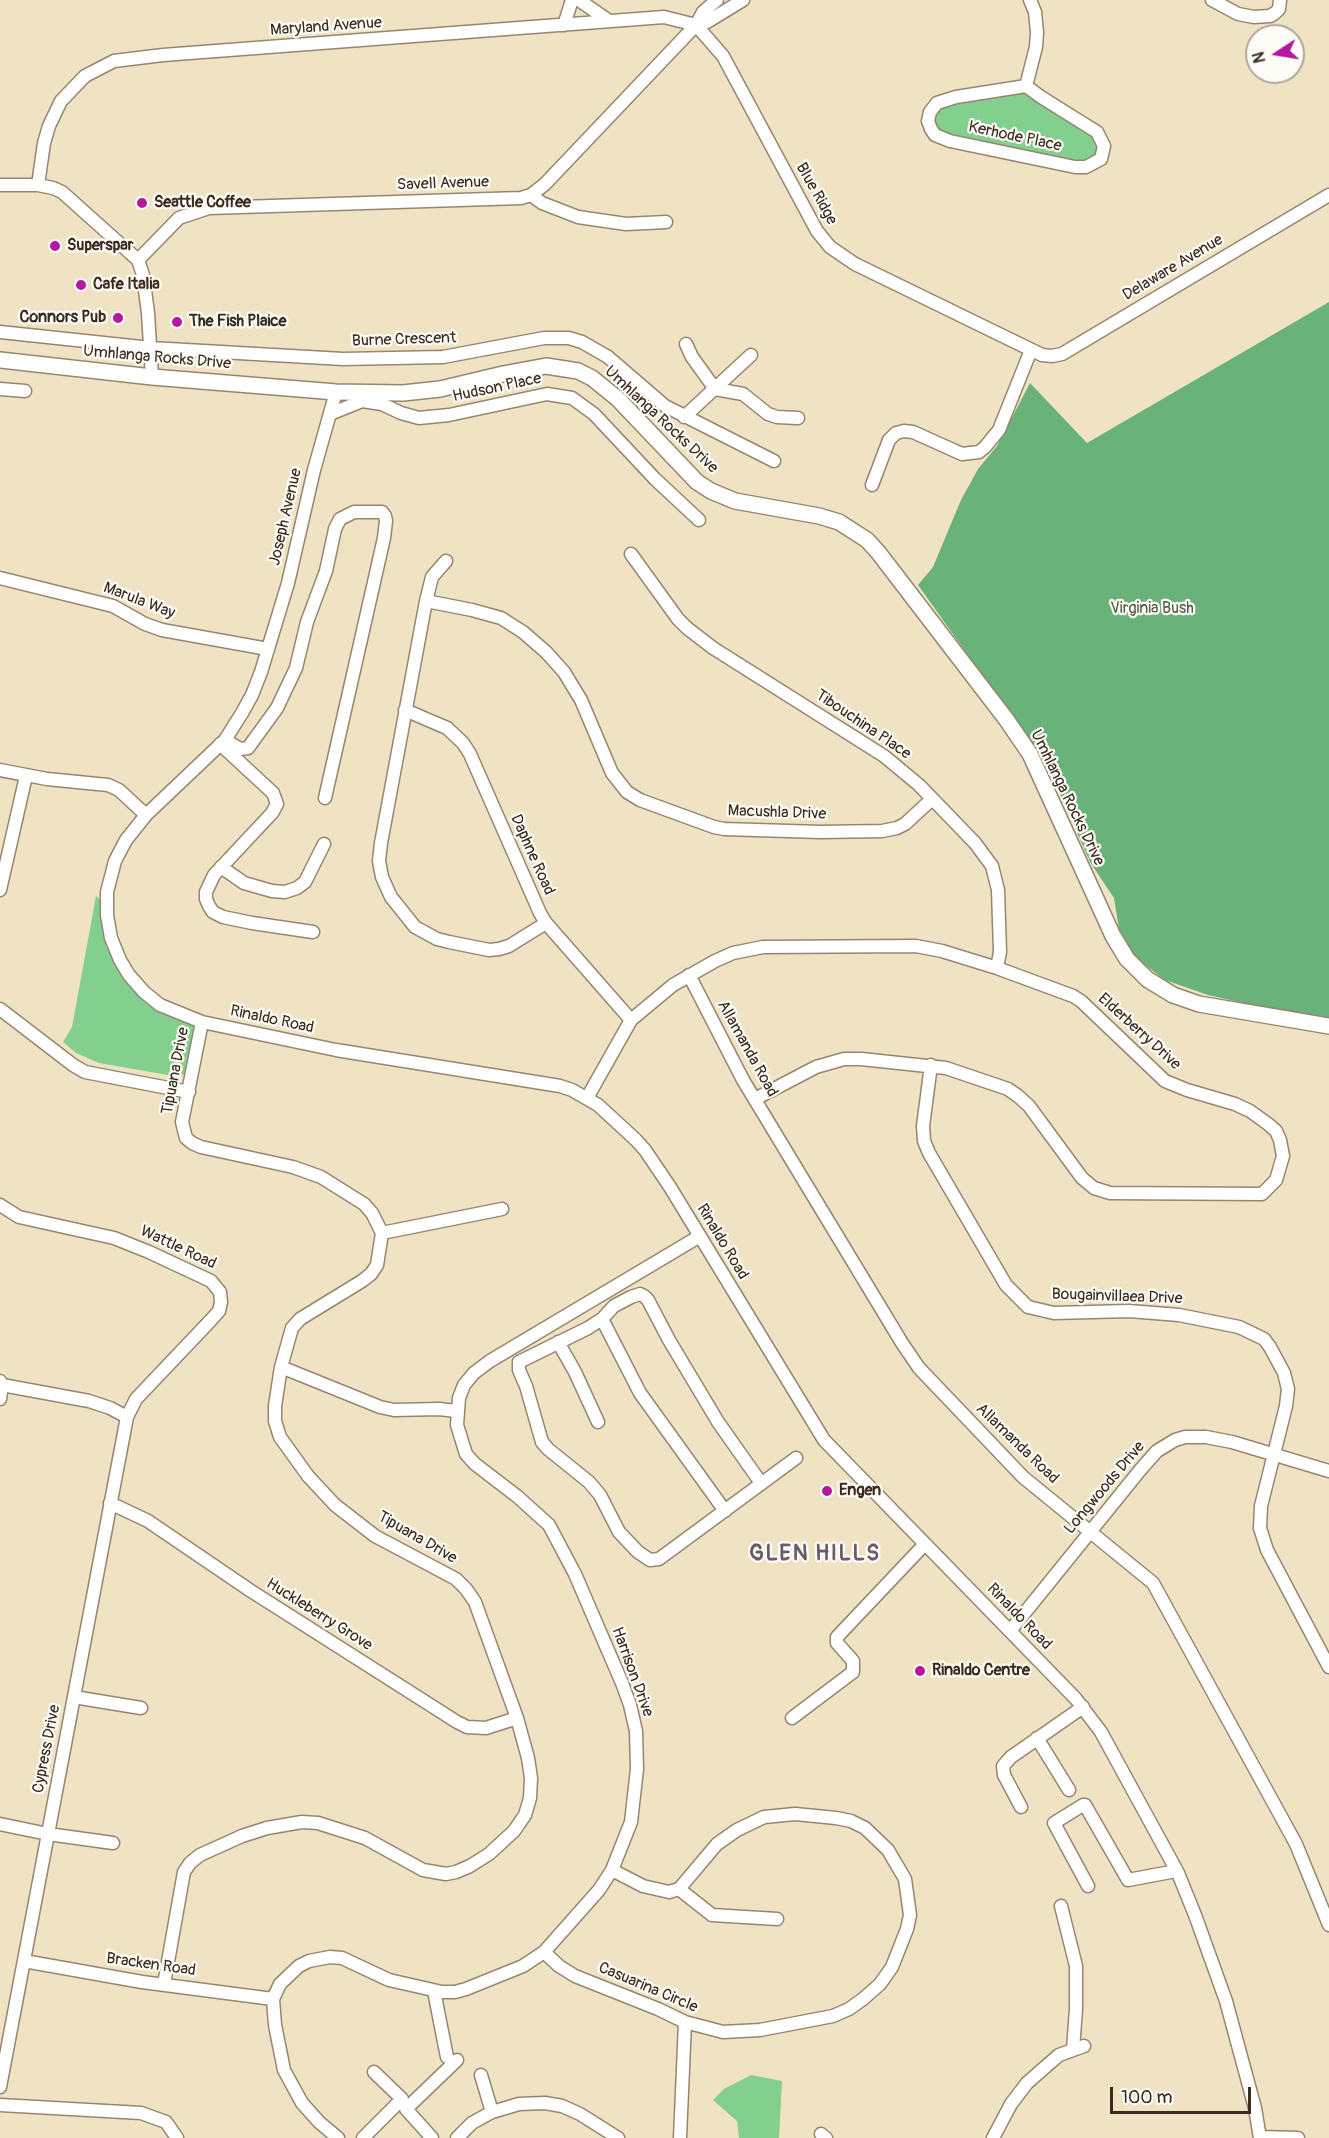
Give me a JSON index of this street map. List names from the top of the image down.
{
  "streets": {
    "main road": ["Umhlanga Rocks Drive"],
    "street": [
      "Maryland Avenue",
      "Kerhode Place",
      "Savell Avenue",
      "Blue Ridge",
      "Delaware Avenue",
      "Burne Crescent",
      "Hudson Place",
      "Joseph Avenue",
      "Marula Way",
      "Tibouchina Place",
      "Macushla Drive",
      "Daphne Road",
      "Rinaldo Road",
      "Elderberry Drive",
      "Allamanda Road",
      "Tipuana Drive",
      "Wattle Road",
      "Bougainvillaea Drive",
      "Longwoods Drive",
      "Huckleberry Grove",
      "Harrison Drive",
      "Cypress Drive",
      "Bracken Road",
      "Casuarina Circle"
    ]
  },
  "crossings": [
    ["Maryland Avenue", "Blue Ridge"],
    ["Blue Ridge", "Delaware Avenue"],
    ["Umhlanga Rocks Drive", "Joseph Avenue"],
    ["Hudson Place", "Joseph Avenue"],
    ["Joseph Avenue", "Marula Way"],
    ["Joseph Avenue", "Rinaldo Road"],
    ["Marula Way", "Rinaldo Road"],
    ["Tibouchina Place", "Macushla Drive"],
    ["Tibouchina Place", "Elderberry Drive"],
    ["Daphne Road", "Elderberry Drive"],
    ["Rinaldo Road", "Elderberry Drive"],
    ["Rinaldo Road", "Tipuana Drive"],
    ["Rinaldo Road", "Longwoods Drive"],
    ["Rinaldo Road", "Harrison Drive"],
    ["Elderberry Drive", "Allamanda Road"],
    ["Elderberry Drive", "Bougainvillaea Drive"],
    ["Allamanda Road", "Longwoods Drive"],
    ["Tipuana Drive", "Huckleberry Grove"],
    ["Tipuana Drive", "Bracken Road"],
    ["Wattle Road", "Cypress Drive"],
    ["Bougainvillaea Drive", "Longwoods Drive"],
    ["Huckleberry Grove", "Cypress Drive"],
    ["Harrison Drive", "Bracken Road"],
    ["Harrison Drive", "Casuarina Circle"],
    ["Cypress Drive", "Bracken Road"]
  ],
  "districts": ["GLEN HILLS"],
  "parks": ["Virginia Bush"],
  "places": [
    "Seattle Coffee",
    "Superspar",
    "Cafe Italia",
    "Connors Pub",
    "The Fish Plaice",
    "Engen",
    "Rinaldo Centre"
  ],
  "scale_bar": "100 m",
  "north": "left"
}
